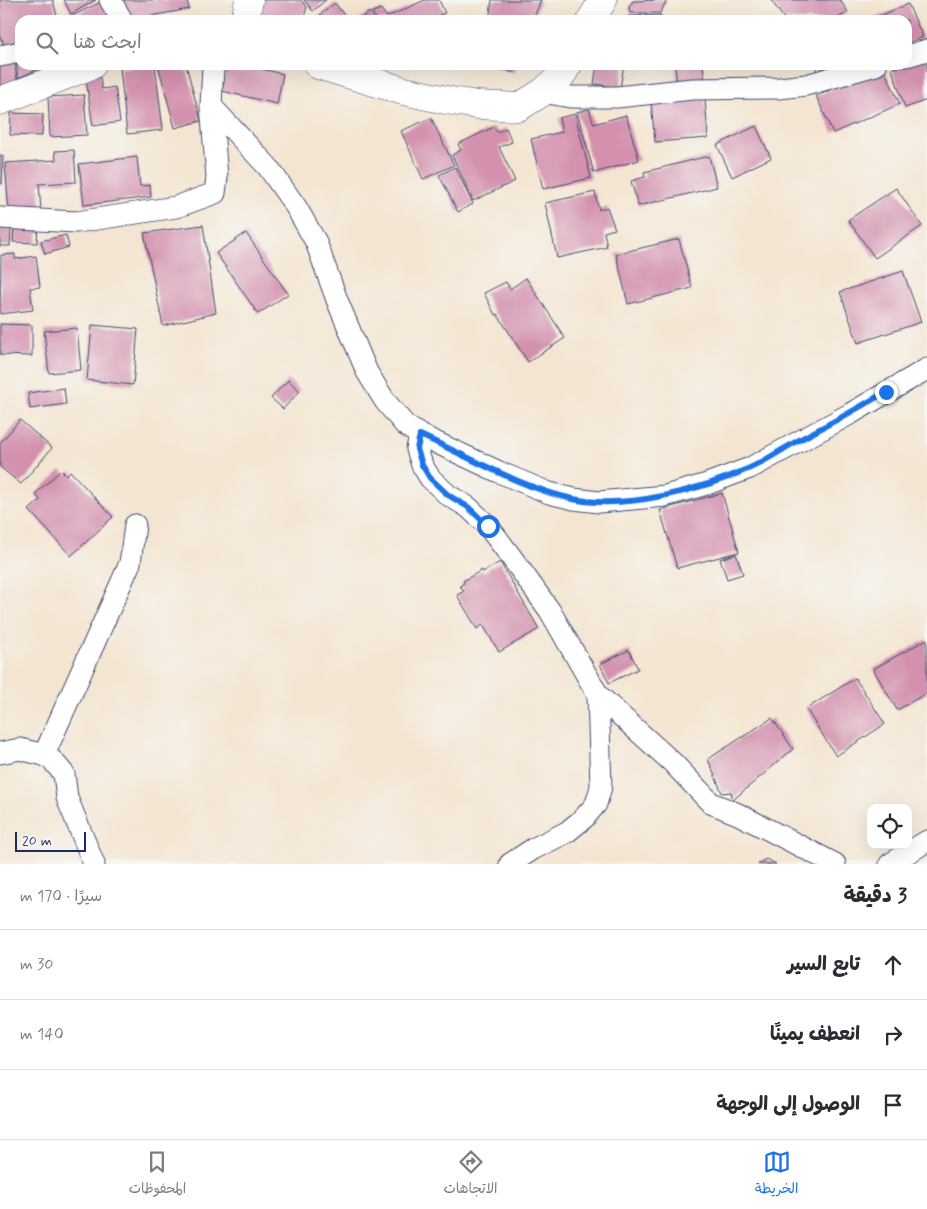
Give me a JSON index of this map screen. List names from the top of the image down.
{
  "scale_bar": "20 m",
  "page": {
    "search": "ابحث هنا",
    "scale": "20 m",
    "heading": ["3 دقيقة", "سيرًا · 170 m"],
    "list": [
      ["تابع السير", "30 m"],
      ["انعطف يمينًا", "140 m"],
      "الوصول إلى الوجهة"
    ],
    "nav": ["الخريطة", "الاتجاهات", "المحفوظات"]
  }
}
